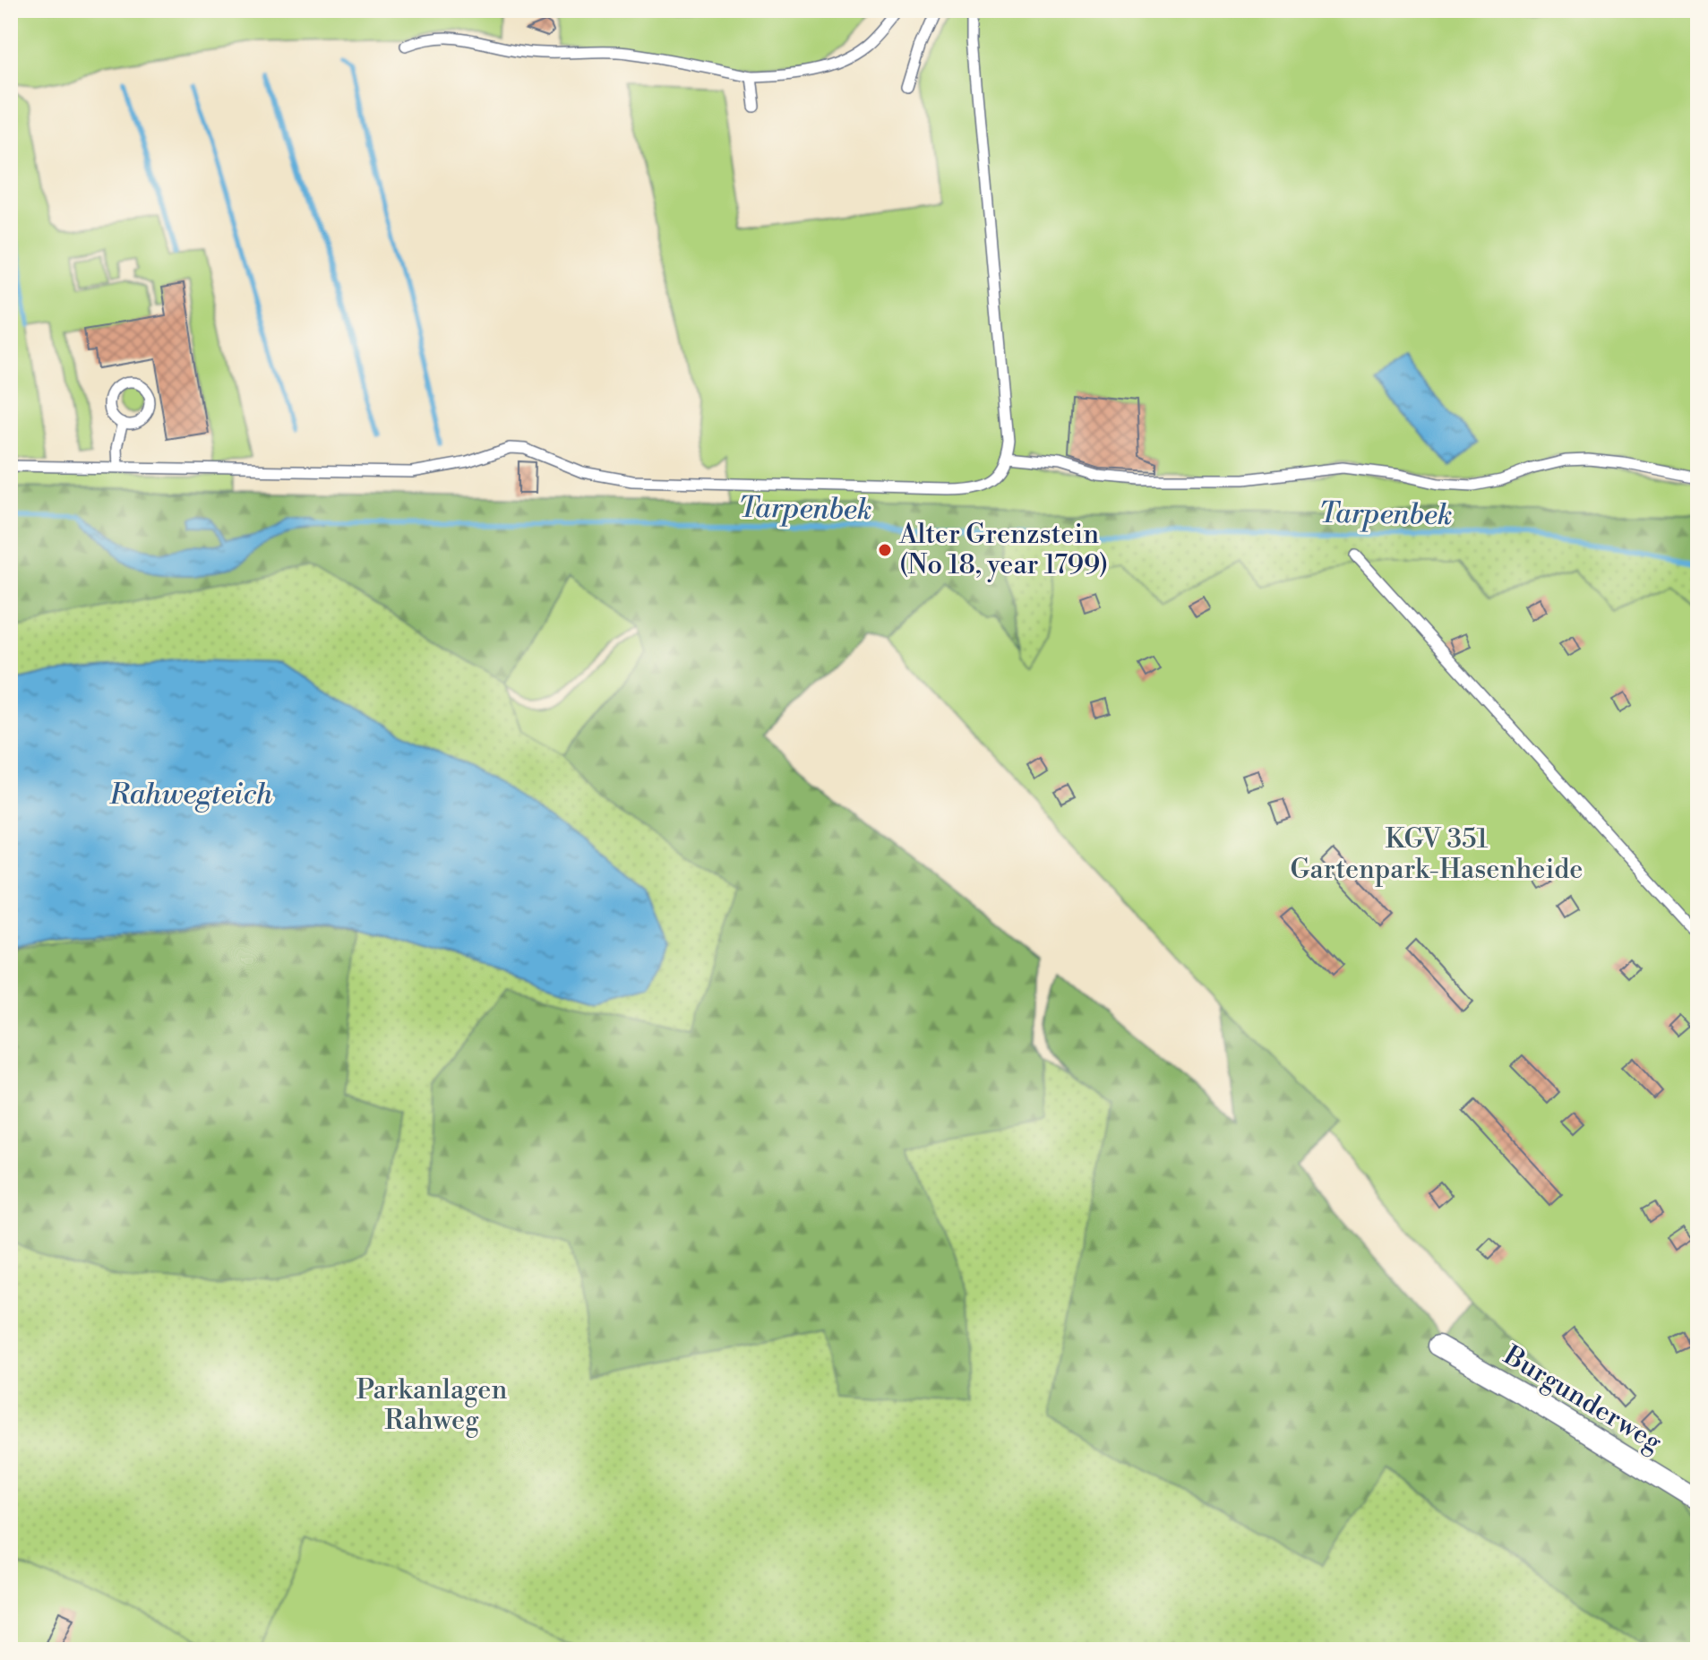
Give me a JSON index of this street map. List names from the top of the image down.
{
  "streets": {
    "street": ["Burgunderweg"]
  },
  "water": ["Tarpenbek", "Rahwegteich"],
  "parks": ["KGV 351 Gartenpark-Hasenheide", "Parkanlagen Rahweg"],
  "places": ["Alter Grenzstein (No 18, year 1799)"]
}
